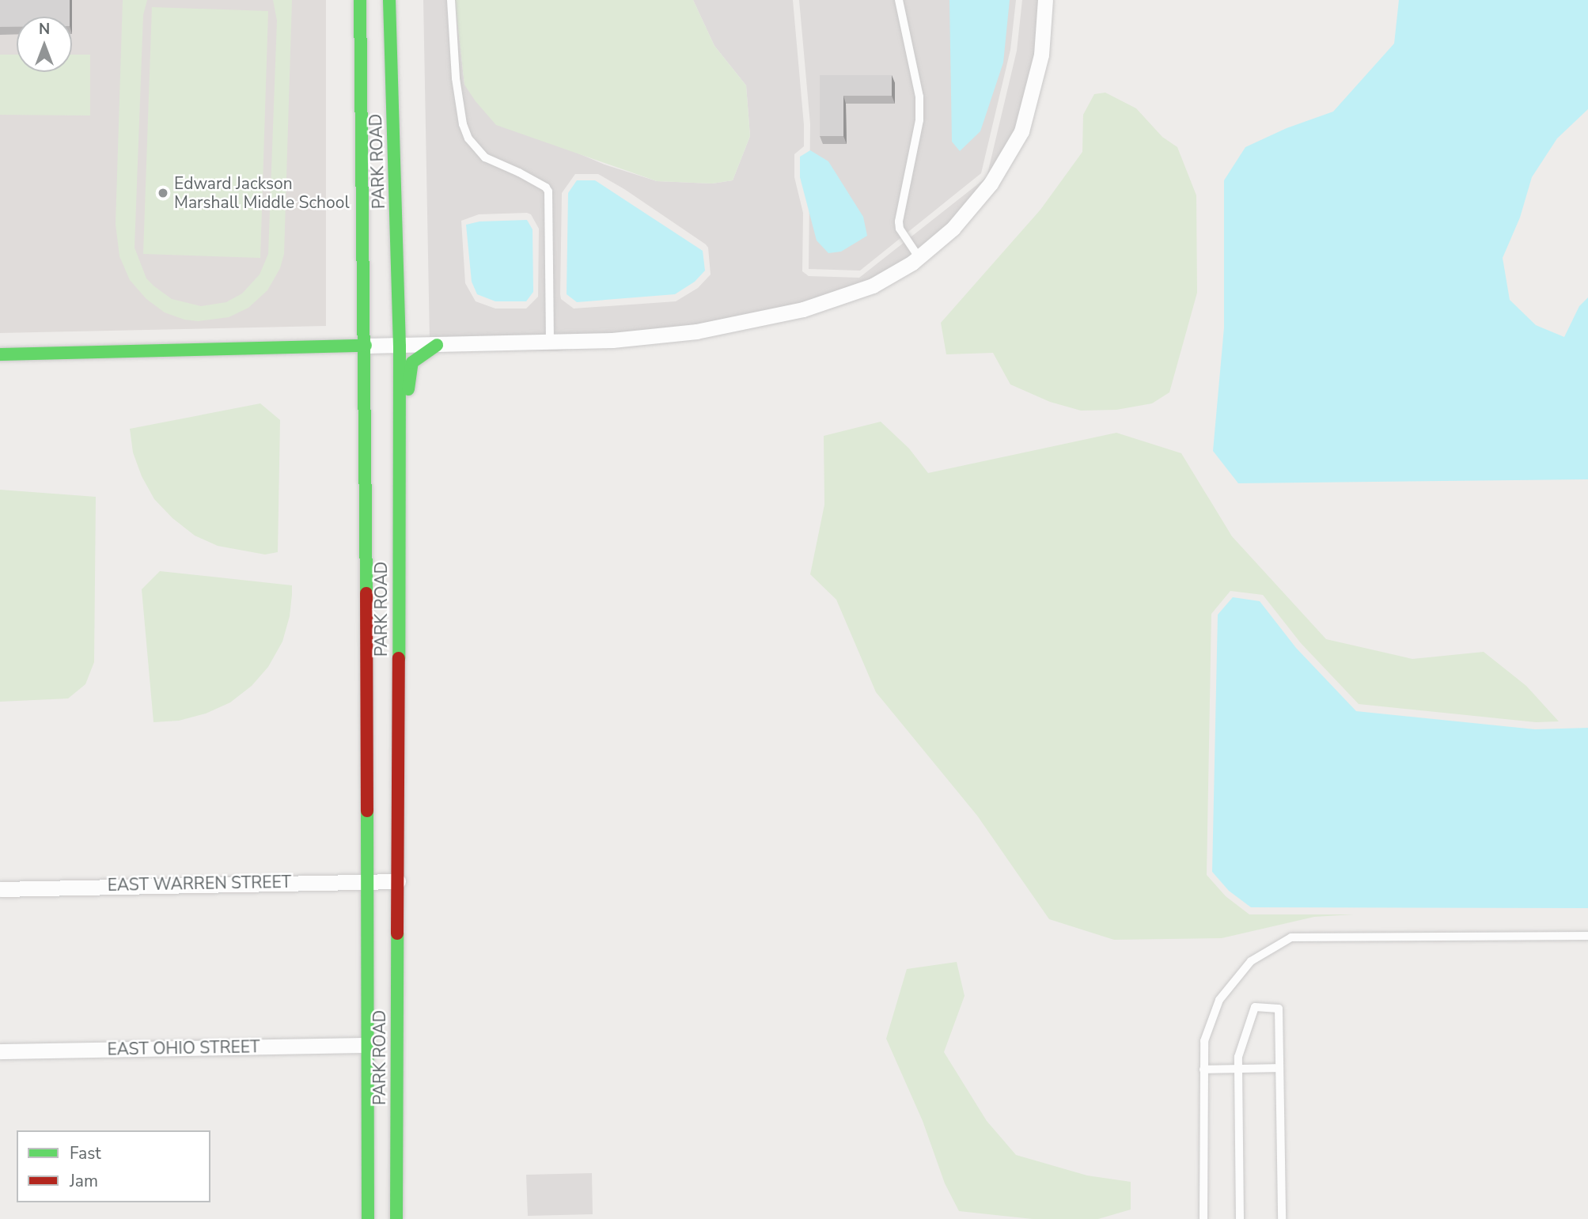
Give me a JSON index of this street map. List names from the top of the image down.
{
  "streets": {
    "main road": ["PARK ROAD"],
    "street": ["EAST WARREN STREET", "EAST OHIO STREET"]
  },
  "crossings": [
    ["PARK ROAD", "EAST WARREN STREET"],
    ["PARK ROAD", "EAST OHIO STREET"]
  ],
  "places": ["Edward Jackson Marshall Middle School"],
  "legend": ["Fast", "Jam"],
  "north": "top"
}
